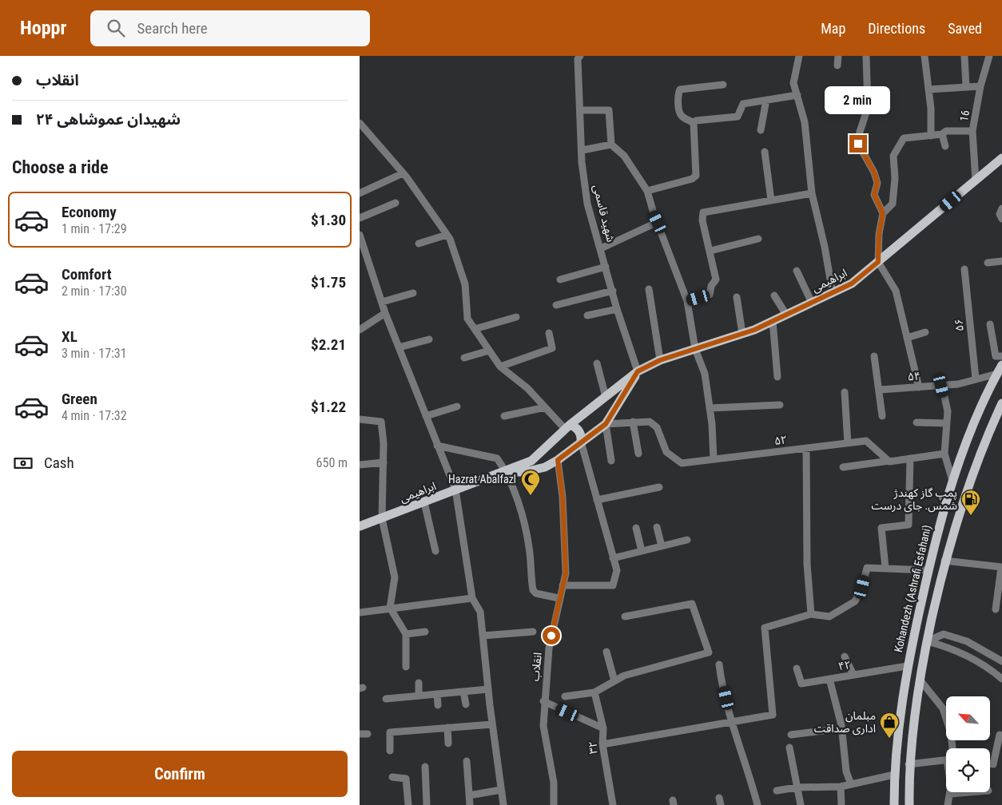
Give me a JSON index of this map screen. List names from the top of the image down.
{
  "streets": {
    "main road": ["ابراهیمی", "Kohandezh (Ashrafi Esfahani)"],
    "street": [
      "16",
      "شهید قاسمی",
      "۵۶",
      "۵۴",
      "۵۲",
      "۴۲",
      "انقلاب",
      "۳۲"
    ]
  },
  "crossings": [
    ["16", "ابراهیمی"],
    ["شهید قاسمی", "ابراهیمی"],
    ["۵۶", "۵۴"],
    ["۵۴", "Kohandezh (Ashrafi Esfahani)"],
    ["Kohandezh (Ashrafi Esfahani)", "۴۲"],
    ["انقلاب", "۳۲"]
  ],
  "places": {
    "mosque": ["Hazrat Abalfazl"],
    "fuel station": ["پمپ گاز کهندژ شمس. جای درست"],
    "shop": ["مبلمان اداری صداقت"]
  },
  "north": "top left",
  "page": {
    "header": "Hoppr",
    "search": "Search here",
    "nav": ["Map", "Directions", "Saved"],
    "banner": ["انقلاب", "۲۴ شهیدان عموشاهی"],
    "bubble": "2 min",
    "heading": "Choose a ride",
    "list": [
      {
        "name": "Economy",
        "note": "1 min · 17:29",
        "value": "$1.30"
      },
      {
        "name": "Comfort",
        "note": "2 min · 17:30",
        "value": "$1.75"
      },
      {
        "name": "XL",
        "note": "3 min · 17:31",
        "value": "$2.21"
      },
      {
        "name": "Green",
        "note": "4 min · 17:32",
        "value": "$1.22"
      }
    ],
    "pay": ["Cash", "650 m"],
    "buttons": "Confirm"
  }
}
